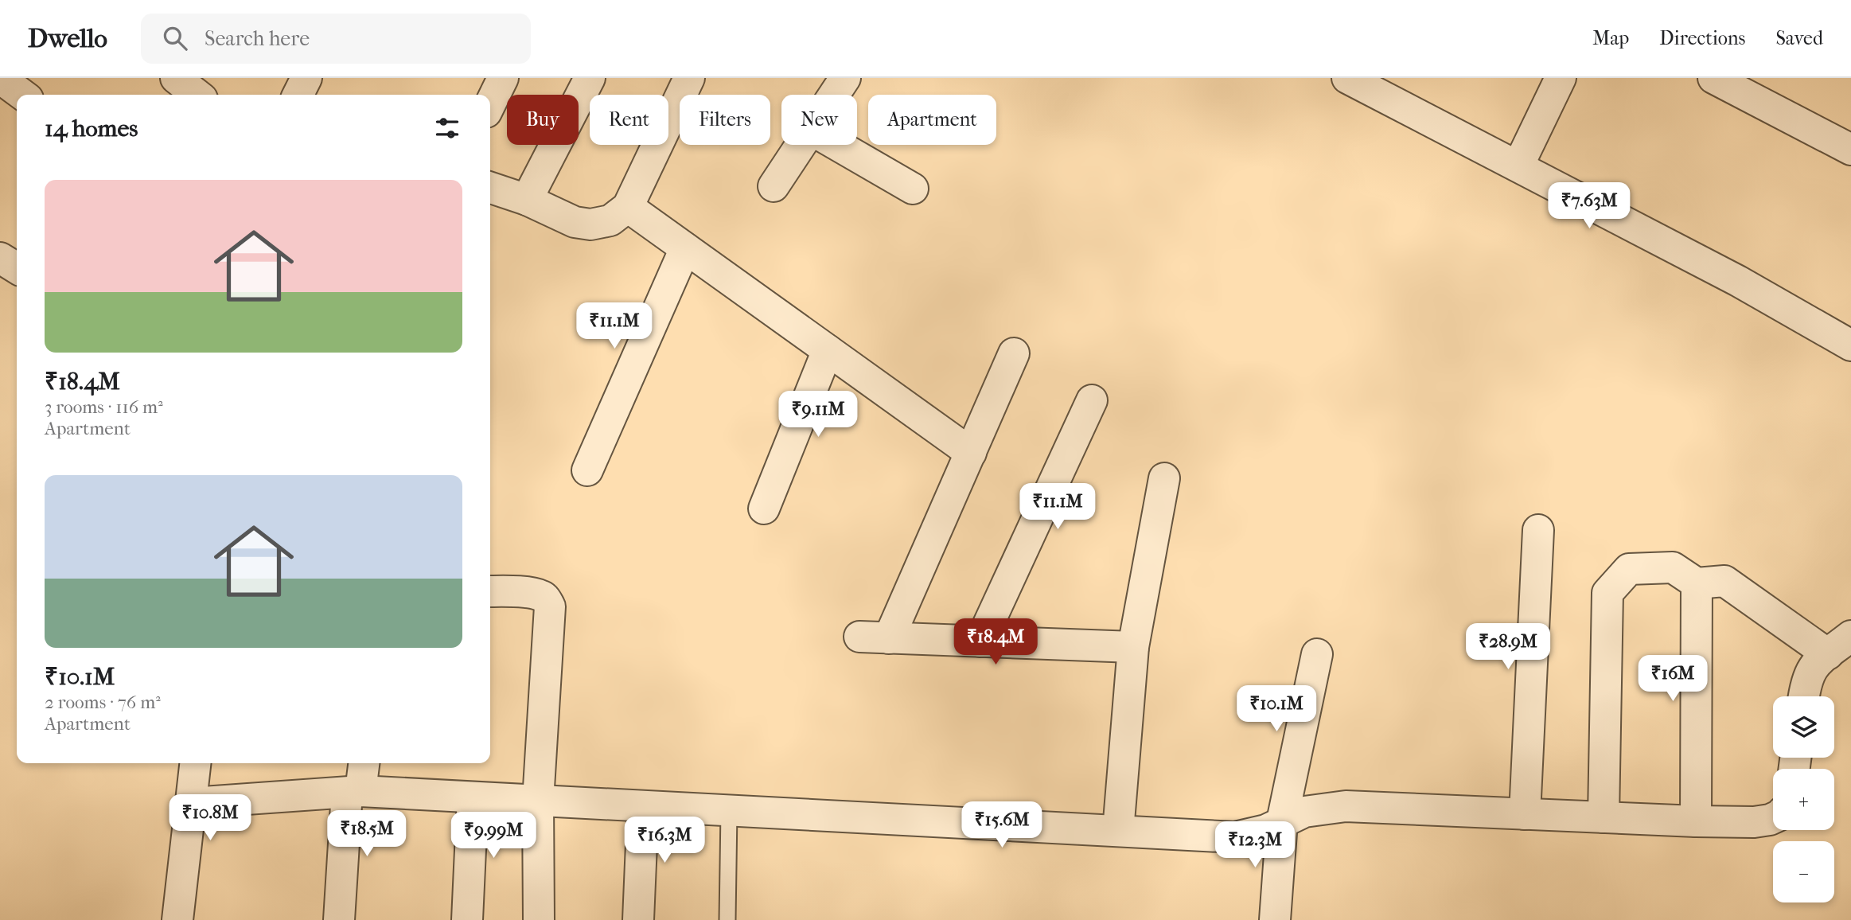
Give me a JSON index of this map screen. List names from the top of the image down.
{
  "page": {
    "header": "Dwello",
    "search": "Search here",
    "nav": ["Map", "Directions", "Saved"],
    "chip": [
      "Buy",
      "Rent",
      "Filters",
      "New",
      "Apartment"
    ],
    "heading": "14 homes",
    "list": [
      {
        "name": "₹18.4M",
        "note": "3 rooms · 116 m² · Apartment"
      },
      {
        "name": "₹10.1M",
        "note": "2 rooms · 76 m² · Apartment"
      }
    ],
    "price": [
      "₹7.63M",
      "₹11.1M",
      "₹9.11M",
      "₹11.1M",
      "₹18.4M",
      "₹28.9M",
      "₹16M",
      "₹10.1M",
      "₹10.8M",
      "₹15.6M",
      "₹18.5M",
      "₹9.99M",
      "₹16.3M",
      "₹12.3M"
    ],
    "map_buttons": ["+", "−"]
  }
}
